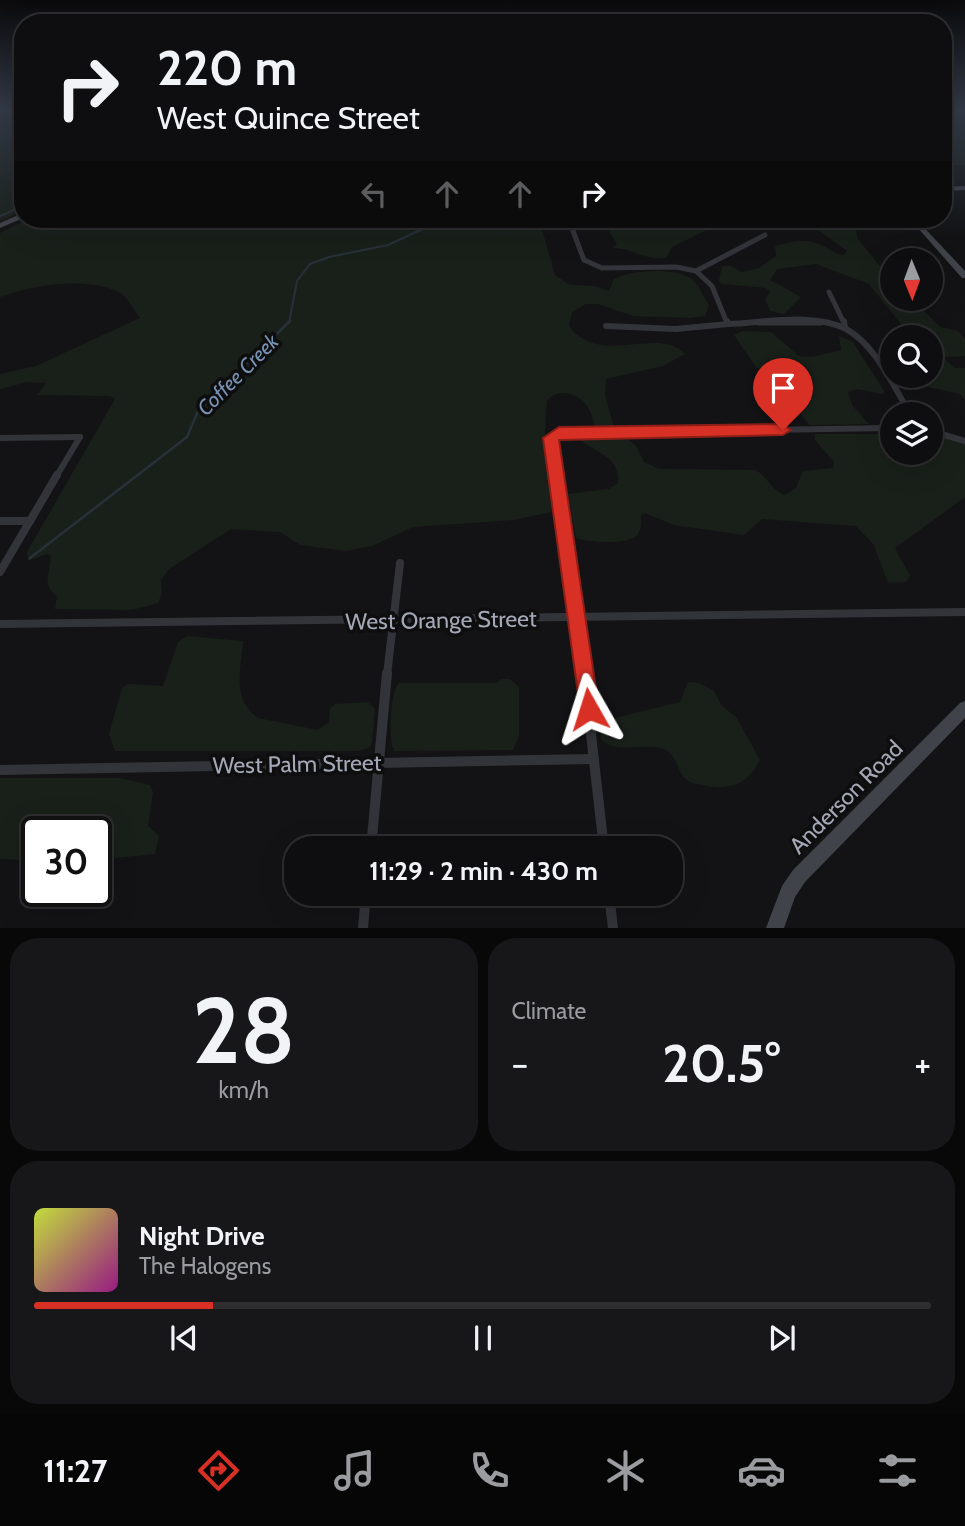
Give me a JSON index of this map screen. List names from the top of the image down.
{
  "streets": {
    "street": ["West Orange Street", "West Palm Street", "Anderson Road"]
  },
  "water": ["Coffee Creek"],
  "north": "bottom",
  "page": {
    "turn": ["220 m", "West Quince Street"],
    "limit": "30",
    "trip": "11:29 · 2 min · 430 m",
    "tile": [
      ["28", "km/h"],
      "Climate"
    ],
    "heat": ["−", "20.5°", "+"],
    "song": ["Night Drive", "The Halogens"],
    "tabs": "11:27"
  }
}
